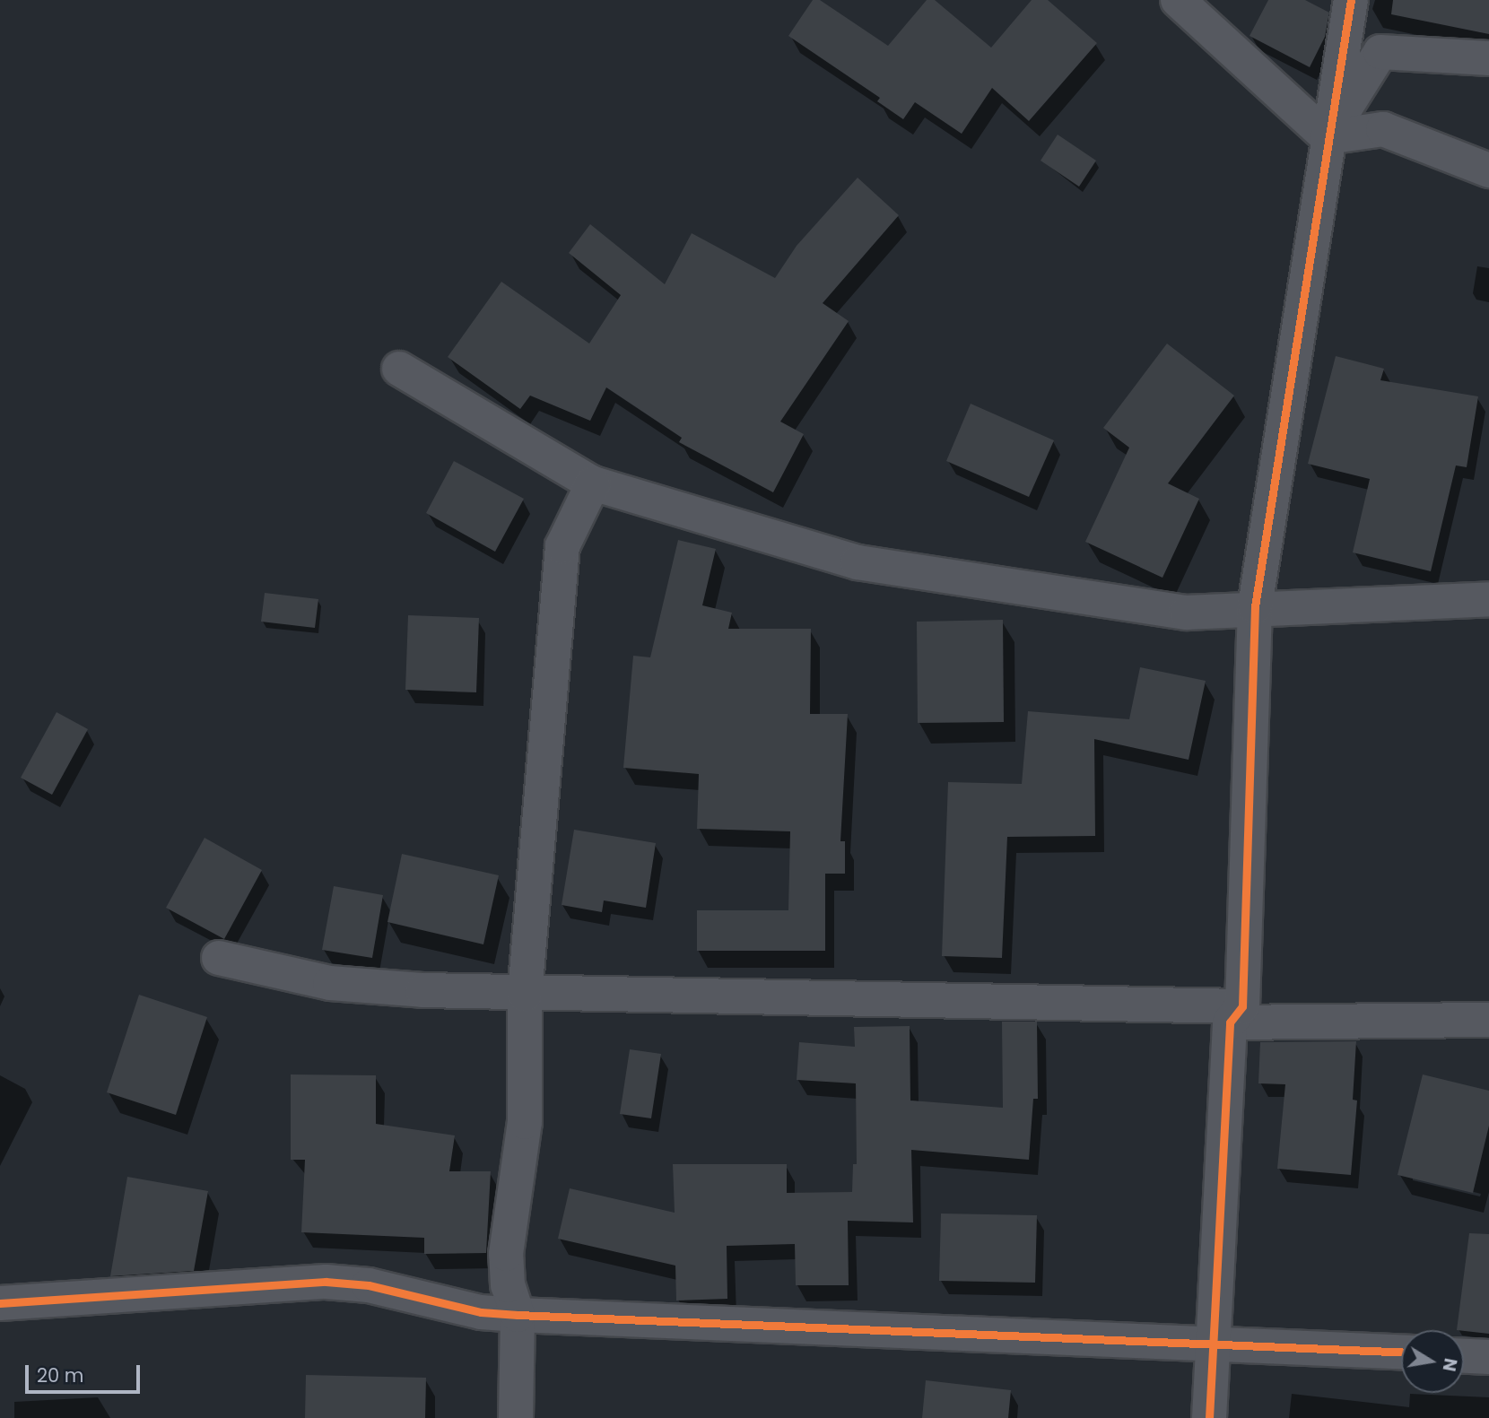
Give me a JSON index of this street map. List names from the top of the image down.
{
  "scale_bar": "20 m",
  "north": "right"
}
